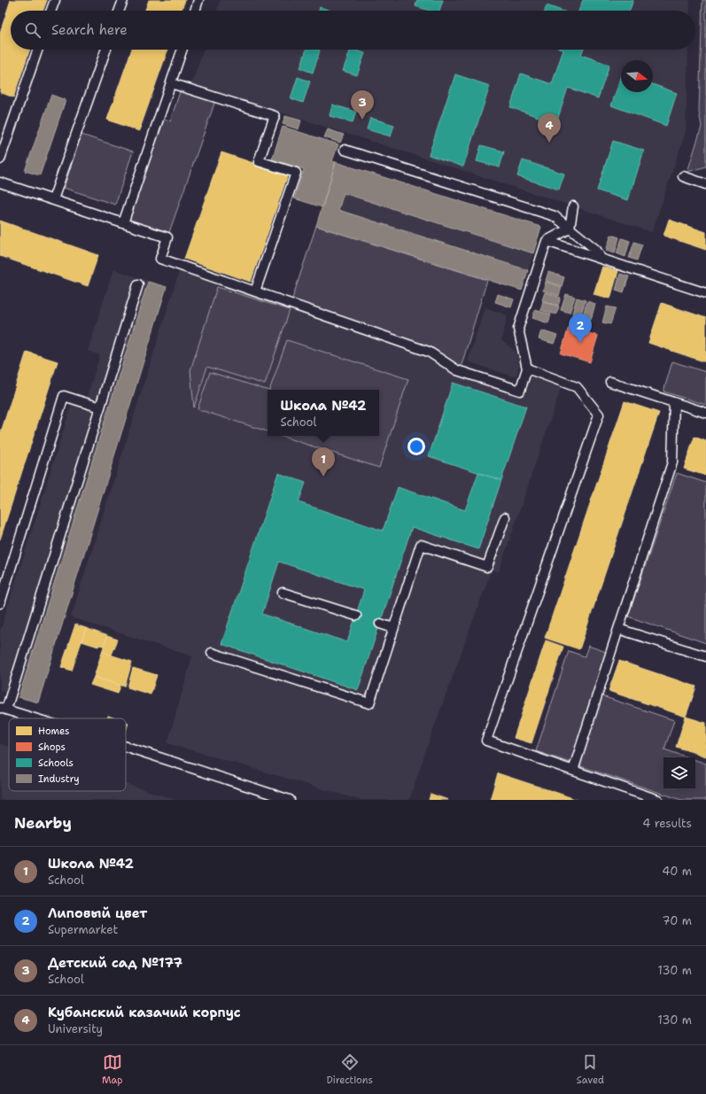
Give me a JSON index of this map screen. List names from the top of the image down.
{
  "legend": [
    "Homes",
    "Shops",
    "Schools",
    "Industry"
  ],
  "north": "right",
  "page": {
    "search": "Search here",
    "pins": [
      "3",
      "4",
      "2",
      "1"
    ],
    "popup": ["Школа №42", "School"],
    "heading": ["Nearby", "4 results"],
    "list": [
      {
        "mark": "1",
        "name": "Школа №42",
        "note": "School",
        "value": "40 m"
      },
      {
        "mark": "2",
        "name": "Липовый цвет",
        "note": "Supermarket",
        "value": "70 m"
      },
      {
        "mark": "3",
        "name": "Детский сад №177",
        "note": "School",
        "value": "130 m"
      },
      {
        "mark": "4",
        "name": "Кубанский казачий корпус",
        "note": "University",
        "value": "130 m"
      }
    ],
    "nav": ["Map", "Directions", "Saved"]
  }
}
